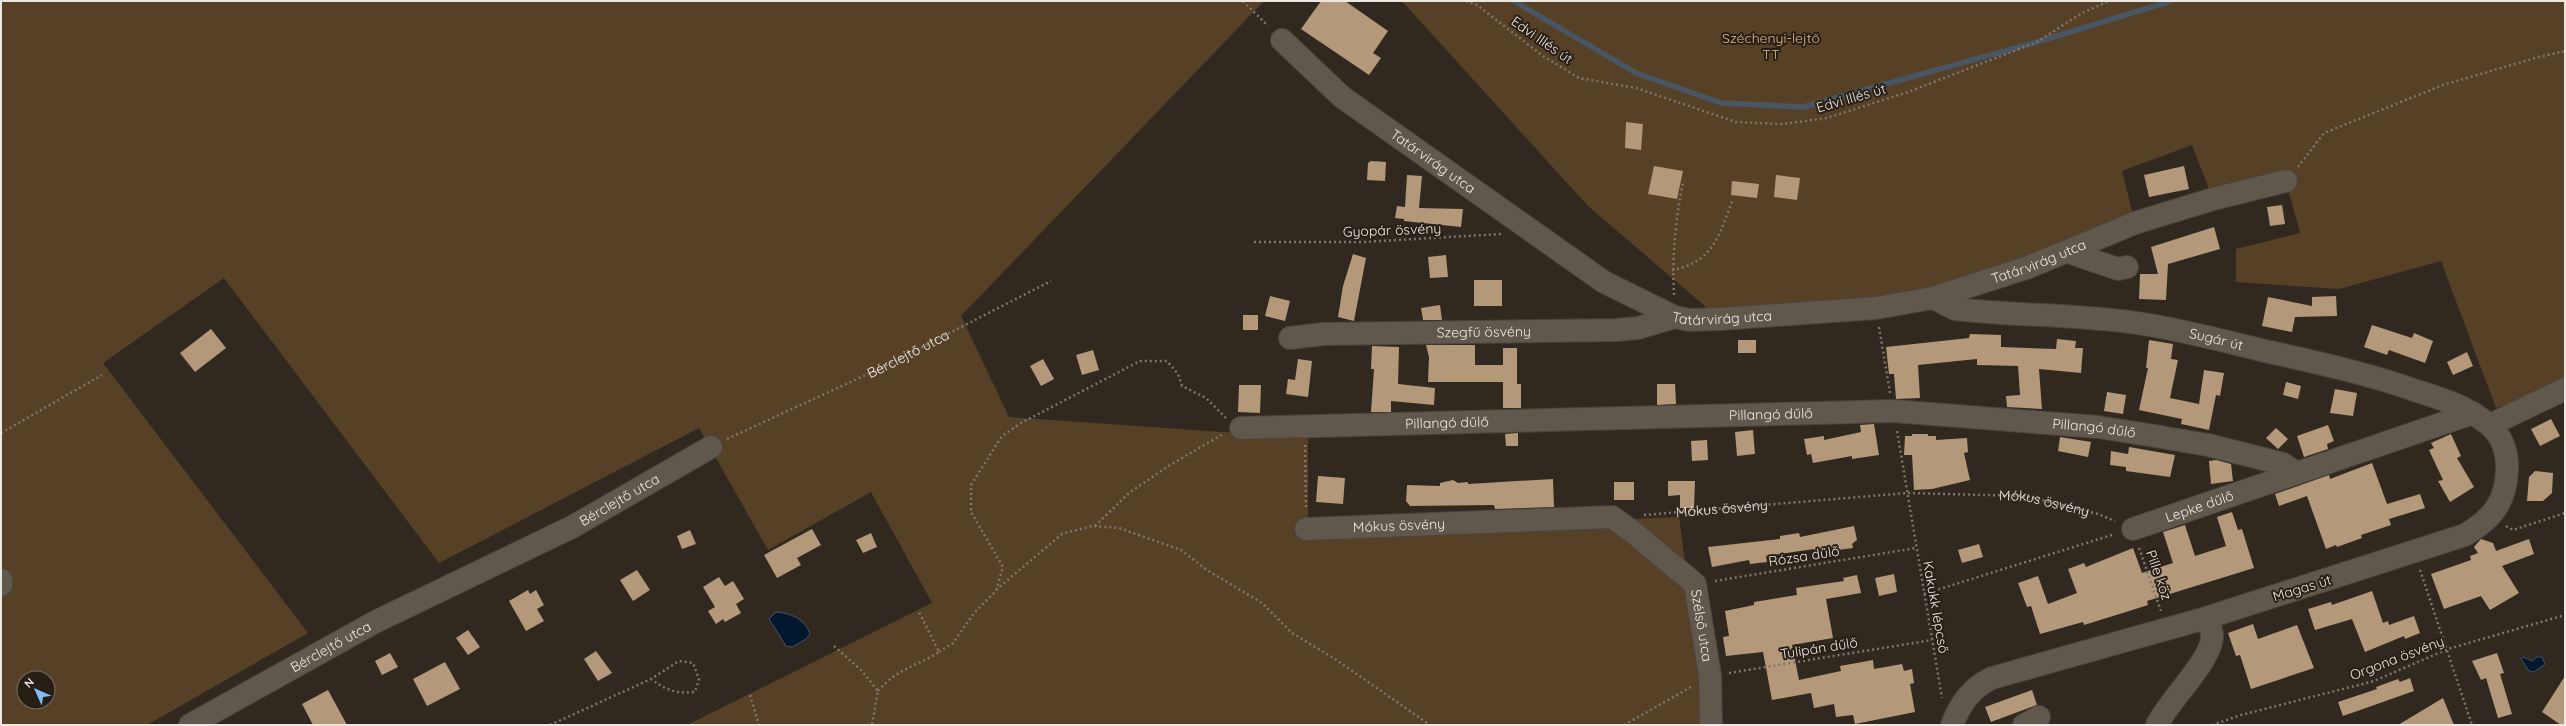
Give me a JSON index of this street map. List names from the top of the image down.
{
  "streets": {
    "street": [
      "Tatárvirág utca",
      "Szegfű ösvény",
      "Sugár út",
      "Bérclejtő utca",
      "Pillangó dűlő",
      "Mókus ösvény",
      "Lepke dűlő",
      "Magas út",
      "Szélső utca"
    ],
    "path": [
      "Edvi Illés út",
      "Gyopár ösvény",
      "Rózsa dűlő",
      "Pille köz",
      "Kakukk lépcső",
      "Tulipán dűlő",
      "Orgona ösvény"
    ]
  },
  "crossings": [
    ["Tatárvirág utca", "Gyopár ösvény"],
    ["Tatárvirág utca", "Szegfű ösvény"],
    ["Tatárvirág utca", "Sugár út"],
    ["Sugár út", "Lepke dűlő"],
    ["Sugár út", "Magas út"],
    ["Pillangó dűlő", "Lepke dűlő"],
    ["Mókus ösvény", "Lepke dűlő"],
    ["Mókus ösvény", "Pille köz"],
    ["Mókus ösvény", "Kakukk lépcső"],
    ["Mókus ösvény", "Szélső utca"],
    ["Lepke dűlő", "Pille köz"],
    ["Rózsa dűlő", "Kakukk lépcső"],
    ["Rózsa dűlő", "Szélső utca"],
    ["Pille köz", "Magas út"],
    ["Kakukk lépcső", "Tulipán dűlő"],
    ["Szélső utca", "Tulipán dűlő"]
  ],
  "parks": ["Széchenyi-lejtő TT"],
  "north": "top left"
}
